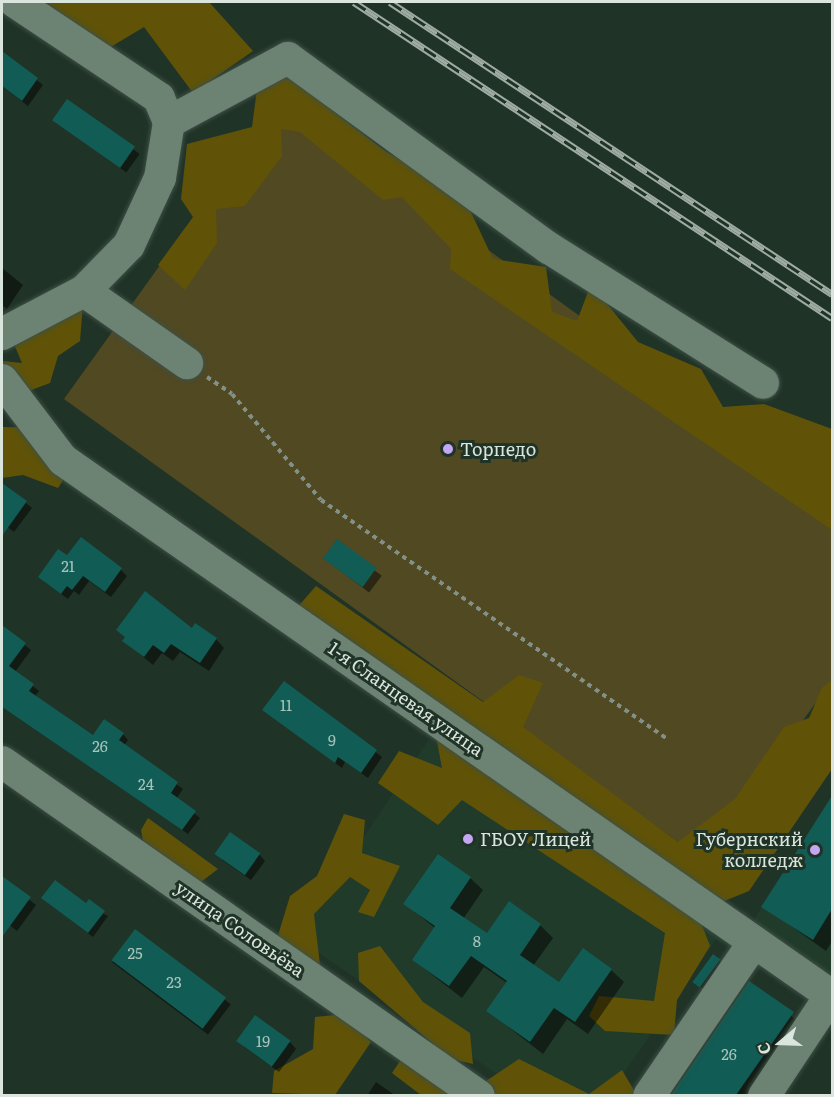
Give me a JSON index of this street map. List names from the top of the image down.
{
  "streets": {
    "street": ["1-я Сланцевая улица", "улица Соловьёва"]
  },
  "places": ["Торпедо", "ГБОУ Лицей", "Губернский колледж"],
  "house_numbers": [
    "21",
    "11",
    "9",
    "26",
    "24",
    "8",
    "25",
    "23",
    "19",
    "26"
  ],
  "north": "left"
}
